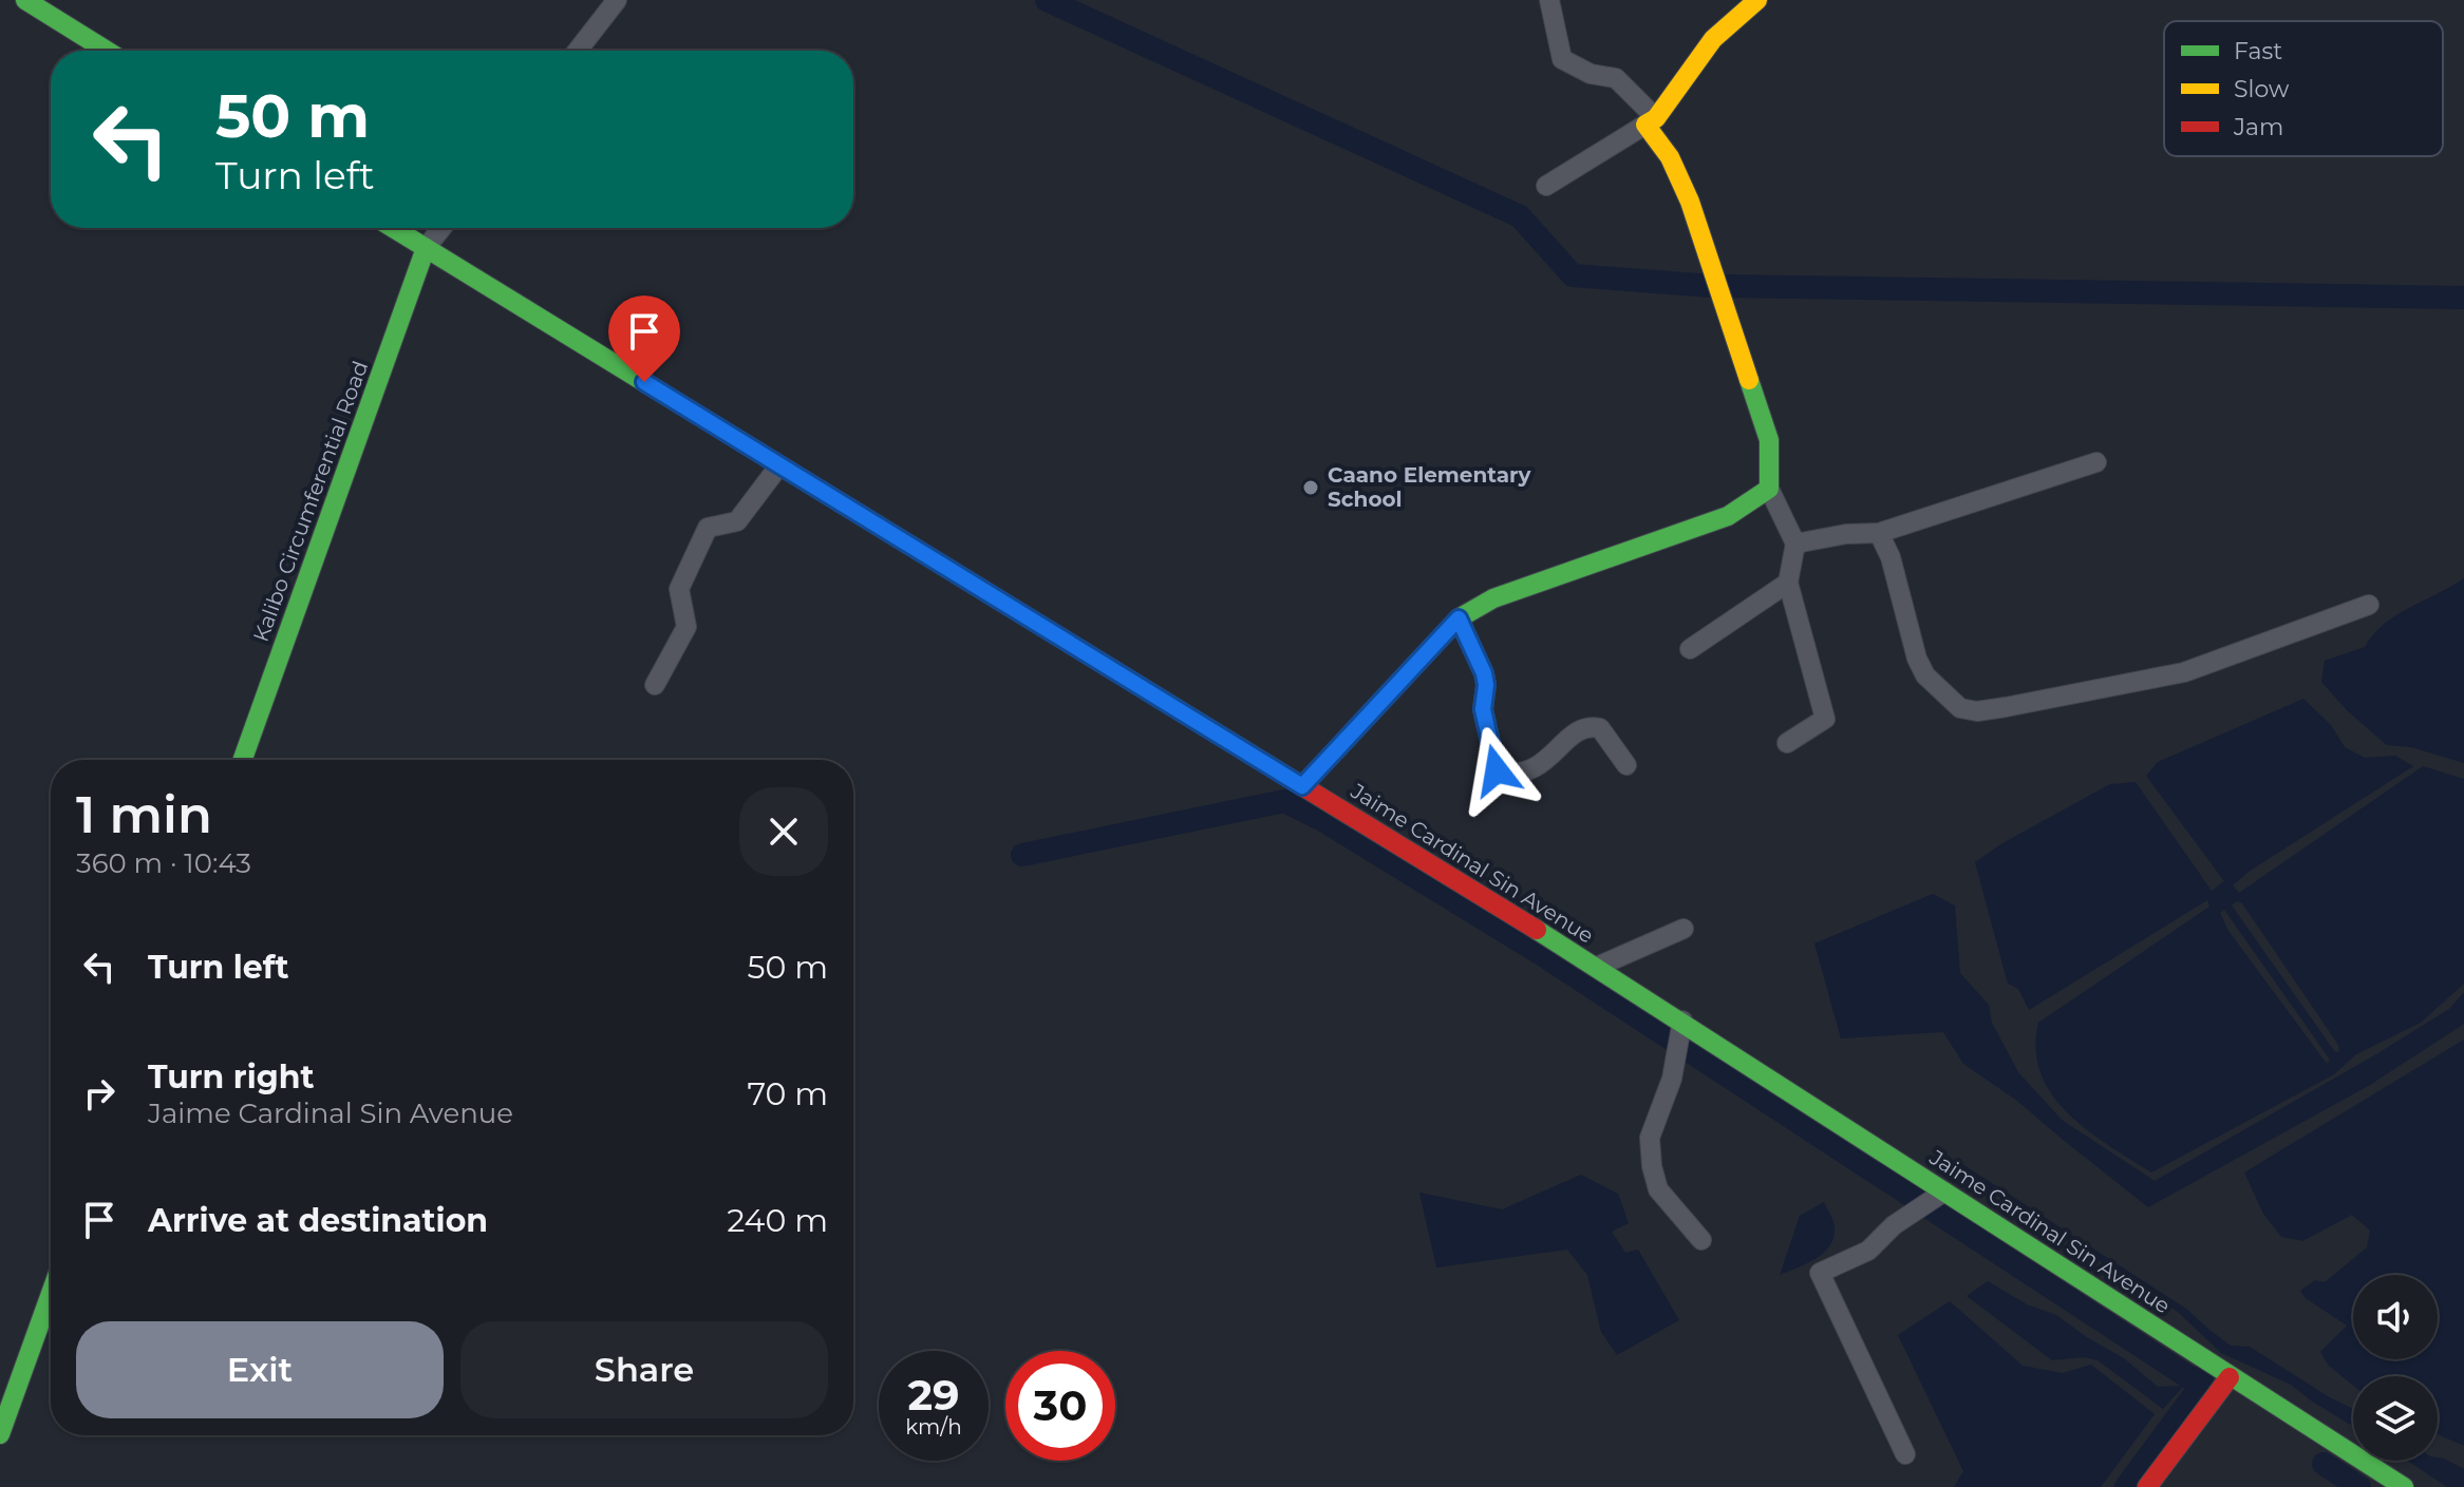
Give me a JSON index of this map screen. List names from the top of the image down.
{
  "streets": {
    "main road": ["Kalibo Circumferential Road", "Jaime Cardinal Sin Avenue"]
  },
  "crossings": [
    ["Kalibo Circumferential Road", "Jaime Cardinal Sin Avenue"]
  ],
  "places": ["Caano Elementary School"],
  "legend": ["Fast", "Slow", "Jam"],
  "page": {
    "turn": ["50 m", "Turn left"],
    "heading": ["1 min", "360 m · 10:43"],
    "list": [
      {
        "name": "Turn left",
        "value": "50 m"
      },
      {
        "name": "Turn right",
        "note": "Jaime Cardinal Sin Avenue",
        "value": "70 m"
      },
      {
        "name": "Arrive at destination",
        "value": "240 m"
      }
    ],
    "buttons": ["Exit", "Share"],
    "speed": "29 km/h",
    "limit": "30"
  }
}
